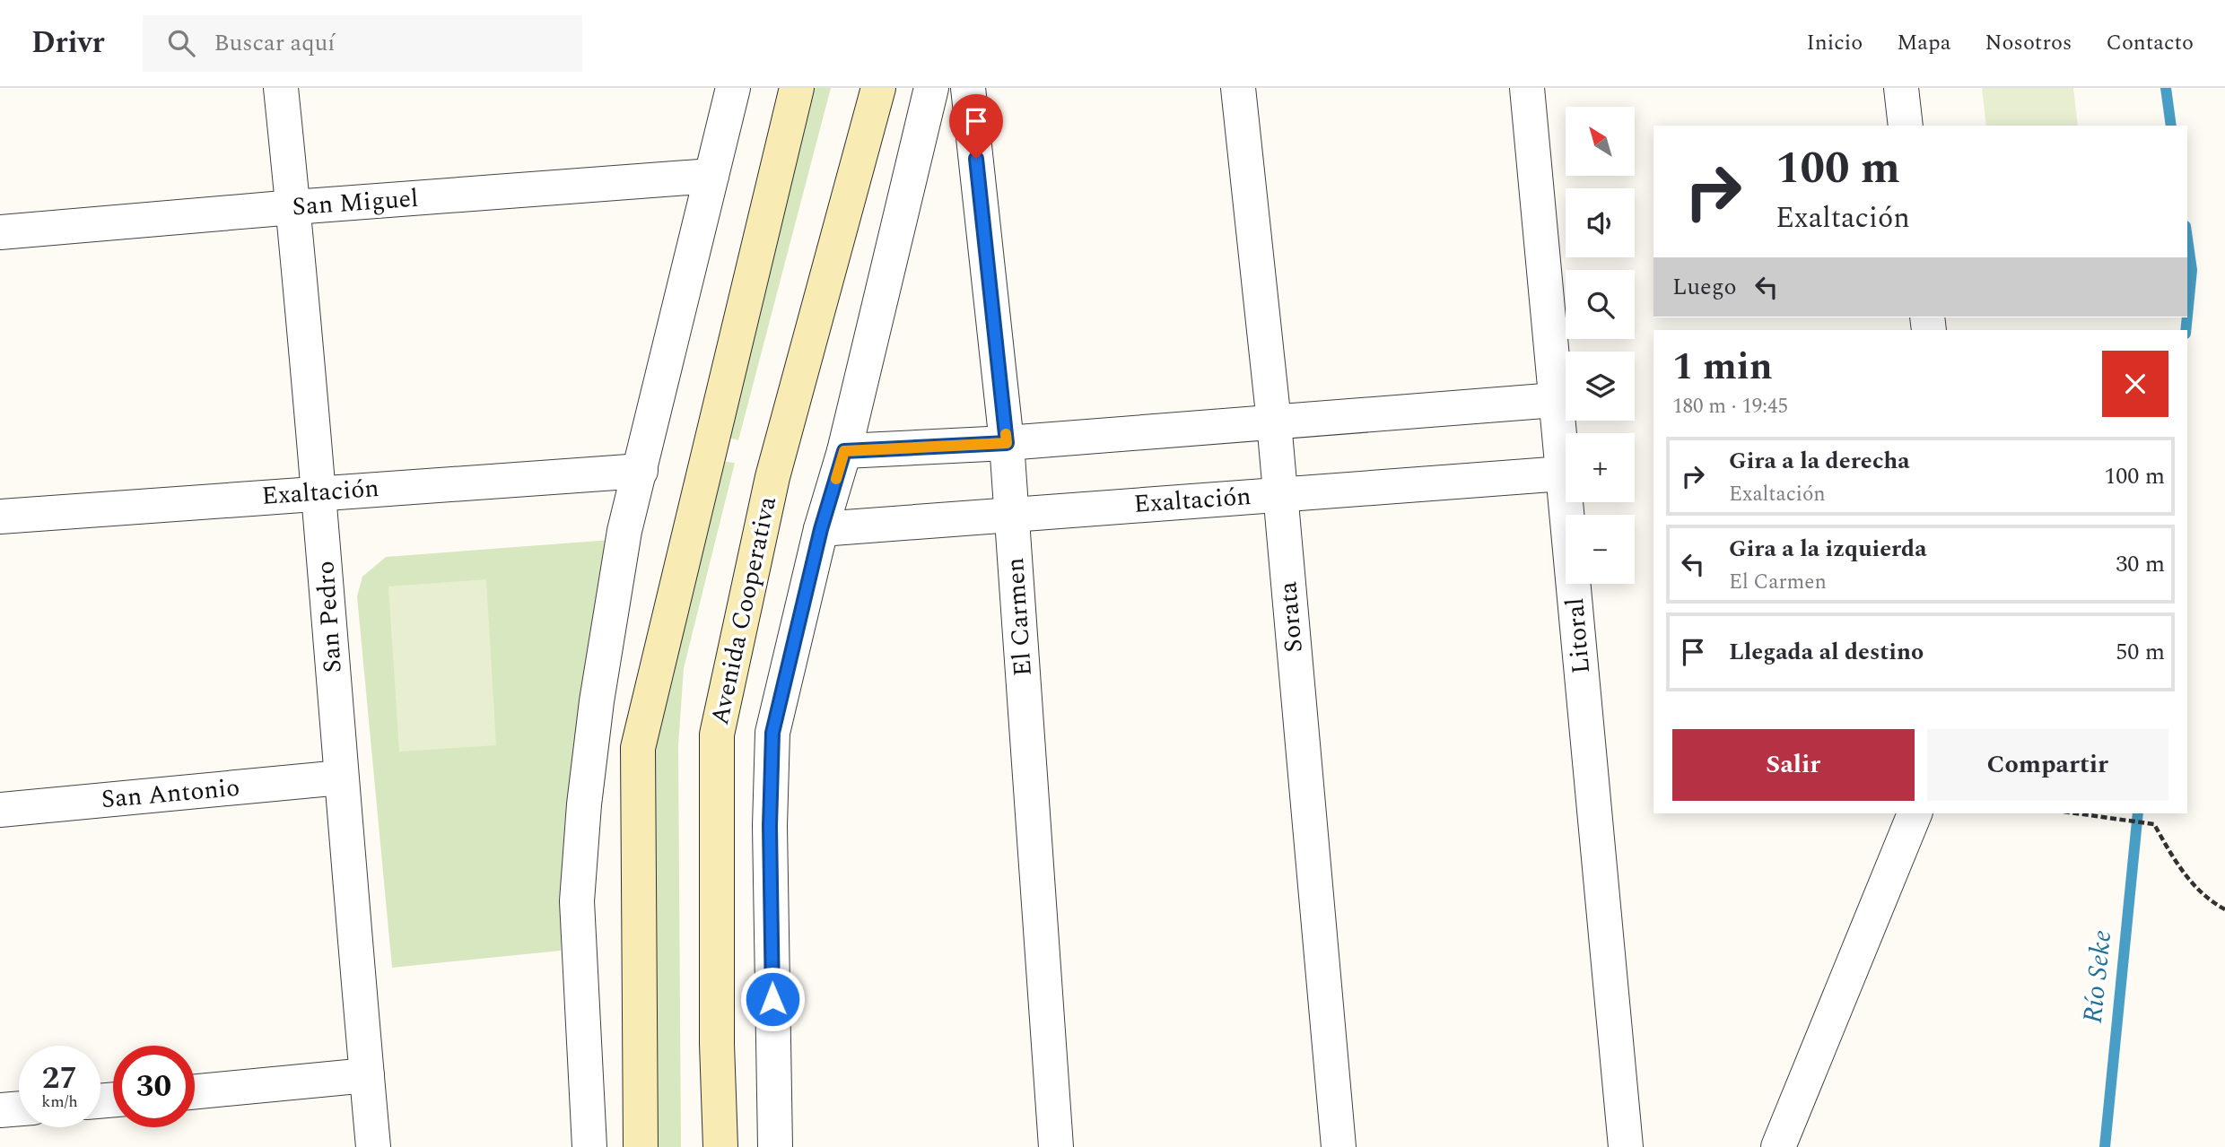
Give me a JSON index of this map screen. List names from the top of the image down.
{
  "streets": {
    "street": [
      "San Miguel",
      "Exaltación",
      "Avenida Cooperativa",
      "San Pedro",
      "El Carmen",
      "Sorata",
      "Litoral",
      "San Antonio"
    ]
  },
  "crossings": [
    ["San Miguel", "San Pedro"],
    ["Exaltación", "San Pedro"],
    ["Exaltación", "El Carmen"],
    ["Exaltación", "Sorata"],
    ["Exaltación", "Litoral"],
    ["San Pedro", "San Antonio"]
  ],
  "water": ["Río Seke"],
  "north": "top left",
  "page": {
    "header": "Drivr",
    "search": "Buscar aquí",
    "nav": [
      "Inicio",
      "Mapa",
      "Nosotros",
      "Contacto"
    ],
    "map_buttons": ["+", "−"],
    "turn": ["100 m", "Exaltación"],
    "then": "Luego",
    "heading": ["1 min", "180 m · 19:45"],
    "list": [
      {
        "name": "Gira a la derecha",
        "note": "Exaltación",
        "value": "100 m"
      },
      {
        "name": "Gira a la izquierda",
        "note": "El Carmen",
        "value": "30 m"
      },
      {
        "name": "Llegada al destino",
        "value": "50 m"
      }
    ],
    "buttons": ["Salir", "Compartir"],
    "speed": "27 km/h",
    "limit": "30"
  }
}
